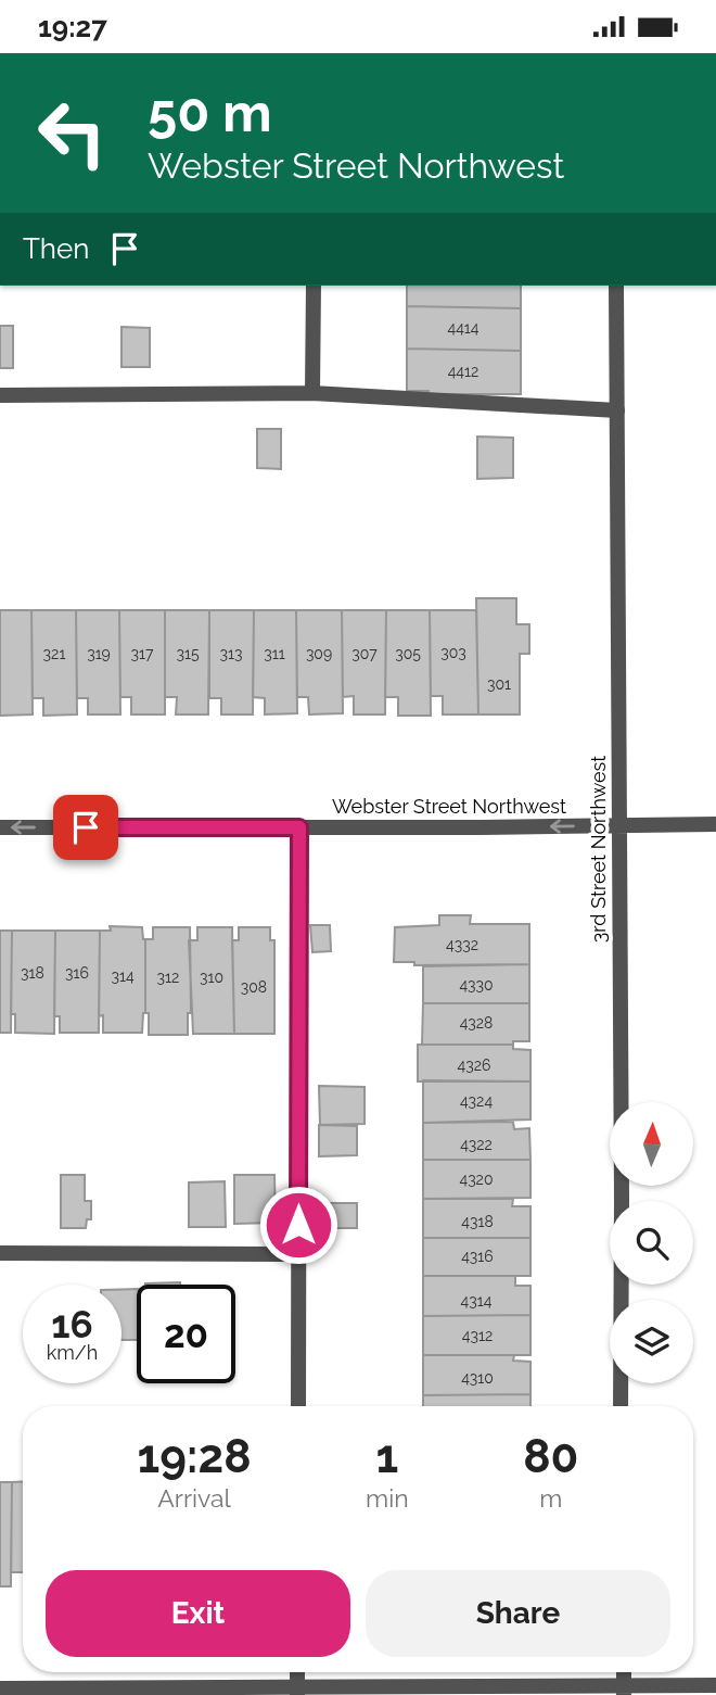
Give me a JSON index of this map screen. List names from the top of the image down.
{
  "streets": {
    "street": ["Webster Street Northwest", "3rd Street Northwest"]
  },
  "crossings": [
    ["Webster Street Northwest", "3rd Street Northwest"]
  ],
  "one_way": ["Webster Street Northwest"],
  "house_numbers": [
    "4414",
    "4412",
    "303",
    "321",
    "319",
    "317",
    "315",
    "313",
    "311",
    "309",
    "307",
    "305",
    "301",
    "4332",
    "318",
    "316",
    "314",
    "312",
    "310",
    "4330",
    "308",
    "4328",
    "4326",
    "4324",
    "4322",
    "4320",
    "4318",
    "4316",
    "4314",
    "4312",
    "4310"
  ],
  "north": "top",
  "page": {
    "status": "19:27",
    "turn": ["50 m", "Webster Street Northwest"],
    "then": "Then",
    "speed": "16 km/h",
    "limit": "20",
    "eta": [
      "19:28",
      "Arrival",
      "1",
      "min",
      "80",
      "m"
    ],
    "buttons": ["Exit", "Share"]
  }
}
